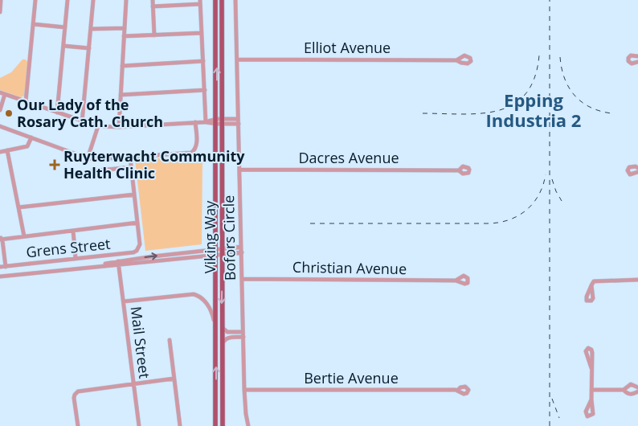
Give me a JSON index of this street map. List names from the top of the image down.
{
  "streets": {
    "main road": ["Viking Way"],
    "street": [
      "Elliot Avenue",
      "Dacres Avenue",
      "Bofors Circle",
      "Grens Street",
      "Christian Avenue",
      "Mail Street",
      "Bertie Avenue"
    ]
  },
  "crossings": [
    ["Elliot Avenue", "Bofors Circle"],
    ["Dacres Avenue", "Bofors Circle"],
    ["Bofors Circle", "Christian Avenue"],
    ["Bofors Circle", "Bertie Avenue"]
  ],
  "districts": ["Epping Industria 2"],
  "places": {
    "other": ["Our Lady of the Rosary Cath. Church"],
    "health": ["Ruyterwacht Community Health Clinic"]
  }
}
